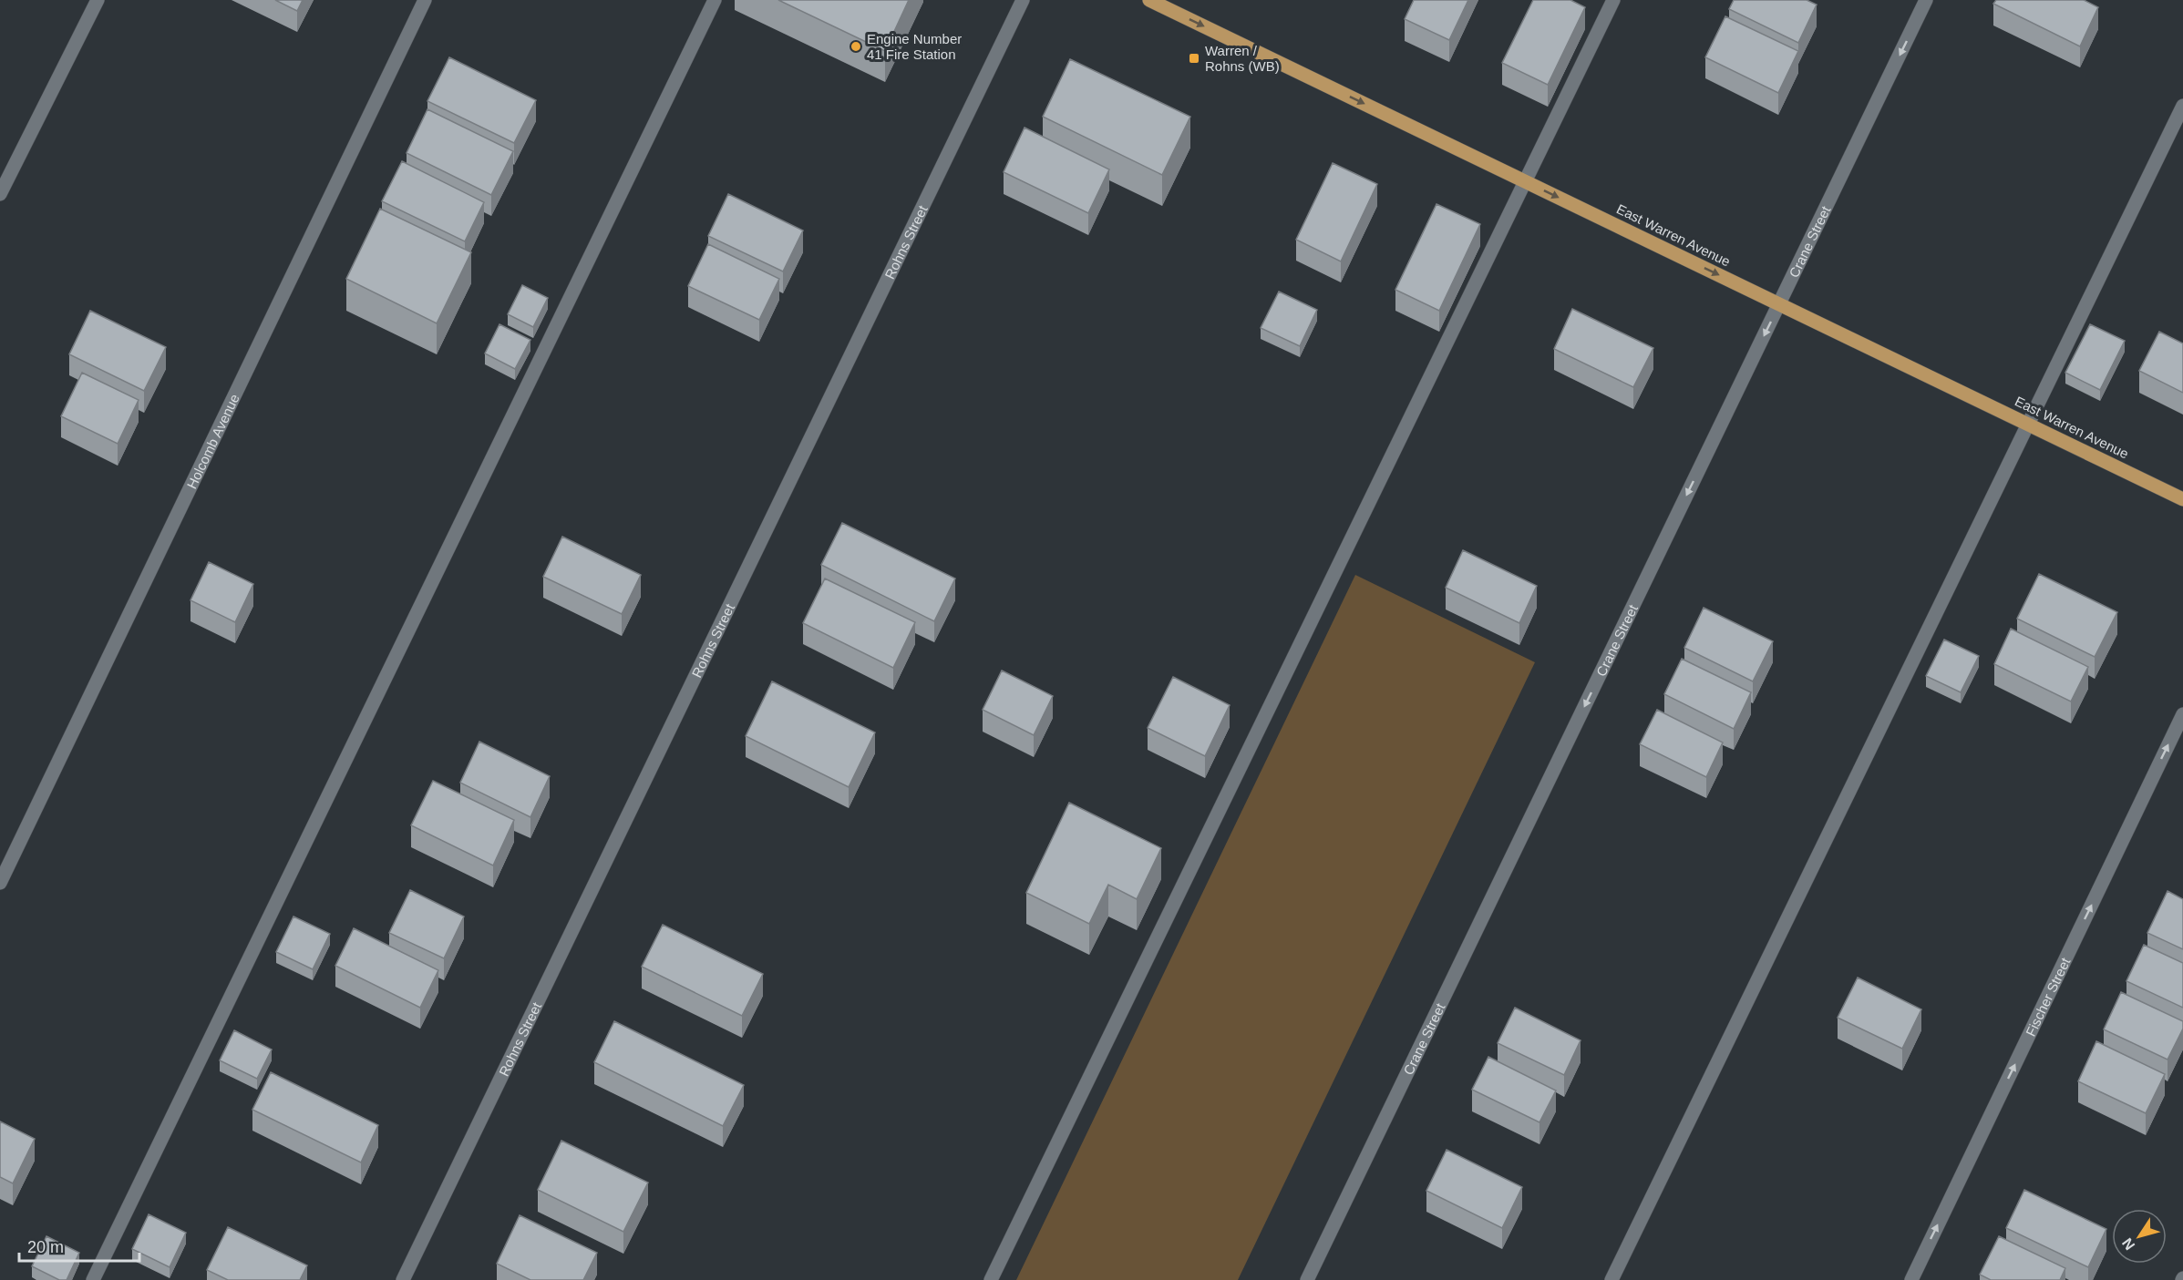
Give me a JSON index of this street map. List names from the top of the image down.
{
  "streets": {
    "main road": ["East Warren Avenue"],
    "street": [
      "Rohns Street",
      "Crane Street",
      "Holcomb Avenue",
      "Fischer Street"
    ]
  },
  "crossings": [
    ["East Warren Avenue", "Crane Street"]
  ],
  "one_way": ["East Warren Avenue", "Crane Street", "Fischer Street"],
  "places": {
    "other": ["Engine Number 41 Fire Station"],
    "transit": ["Warren / Rohns (WB)"]
  },
  "scale_bar": "20 m",
  "north": "bottom left"
}
